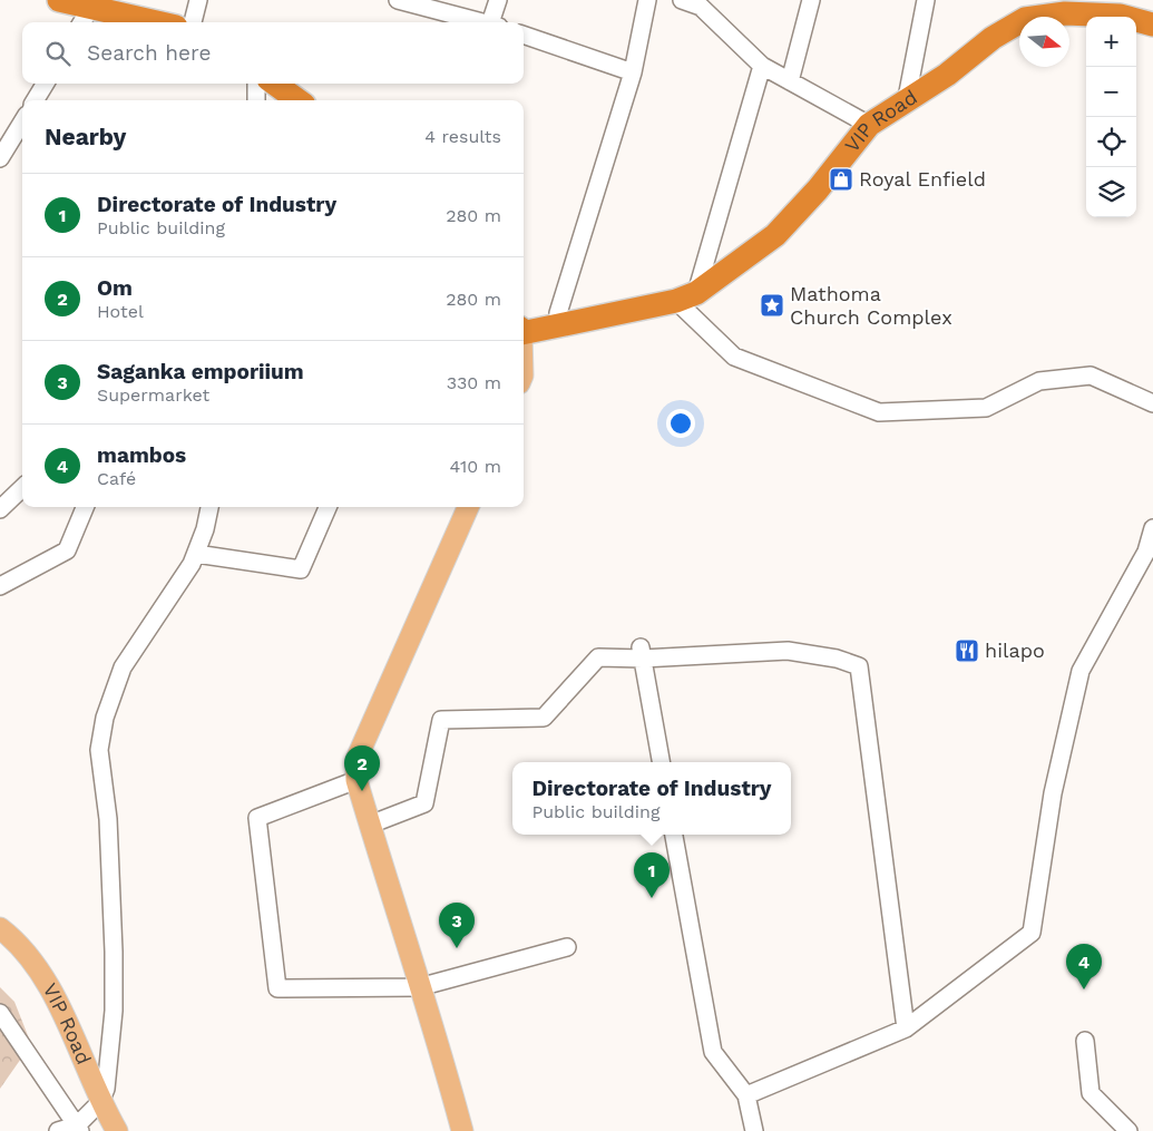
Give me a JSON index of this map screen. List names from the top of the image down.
{
  "streets": {
    "highway": ["VIP Road"]
  },
  "places": {
    "shop": ["Royal Enfield"],
    "place": ["Mathoma Church Complex"],
    "restaurant": ["hilapo"]
  },
  "north": "right",
  "page": {
    "map_buttons": ["+", "−"],
    "search": "Search here",
    "heading": ["Nearby", "4 results"],
    "list": [
      {
        "mark": "1",
        "name": "Directorate of Industry",
        "note": "Public building",
        "value": "280 m"
      },
      {
        "mark": "2",
        "name": "Om",
        "note": "Hotel",
        "value": "280 m"
      },
      {
        "mark": "3",
        "name": "Saganka emporiium",
        "note": "Supermarket",
        "value": "330 m"
      },
      {
        "mark": "4",
        "name": "mambos",
        "note": "Café",
        "value": "410 m"
      }
    ],
    "pins": [
      "2",
      "1",
      "3",
      "4"
    ],
    "popup": ["Directorate of Industry", "Public building"]
  }
}
